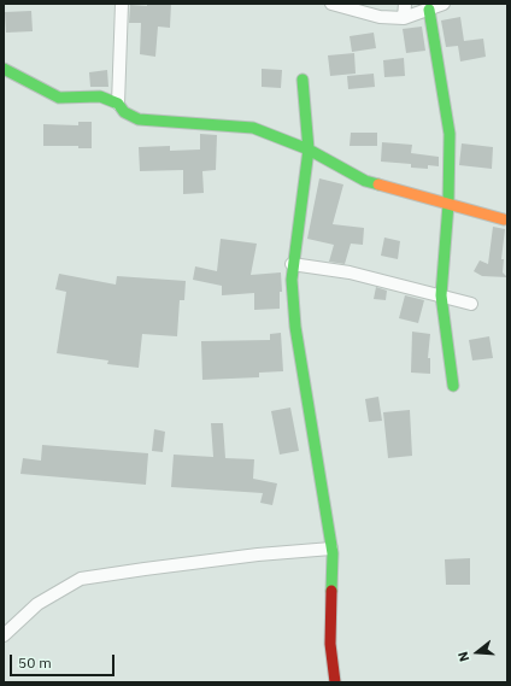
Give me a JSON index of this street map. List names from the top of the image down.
{
  "scale_bar": "50 m",
  "north": "left"
}
